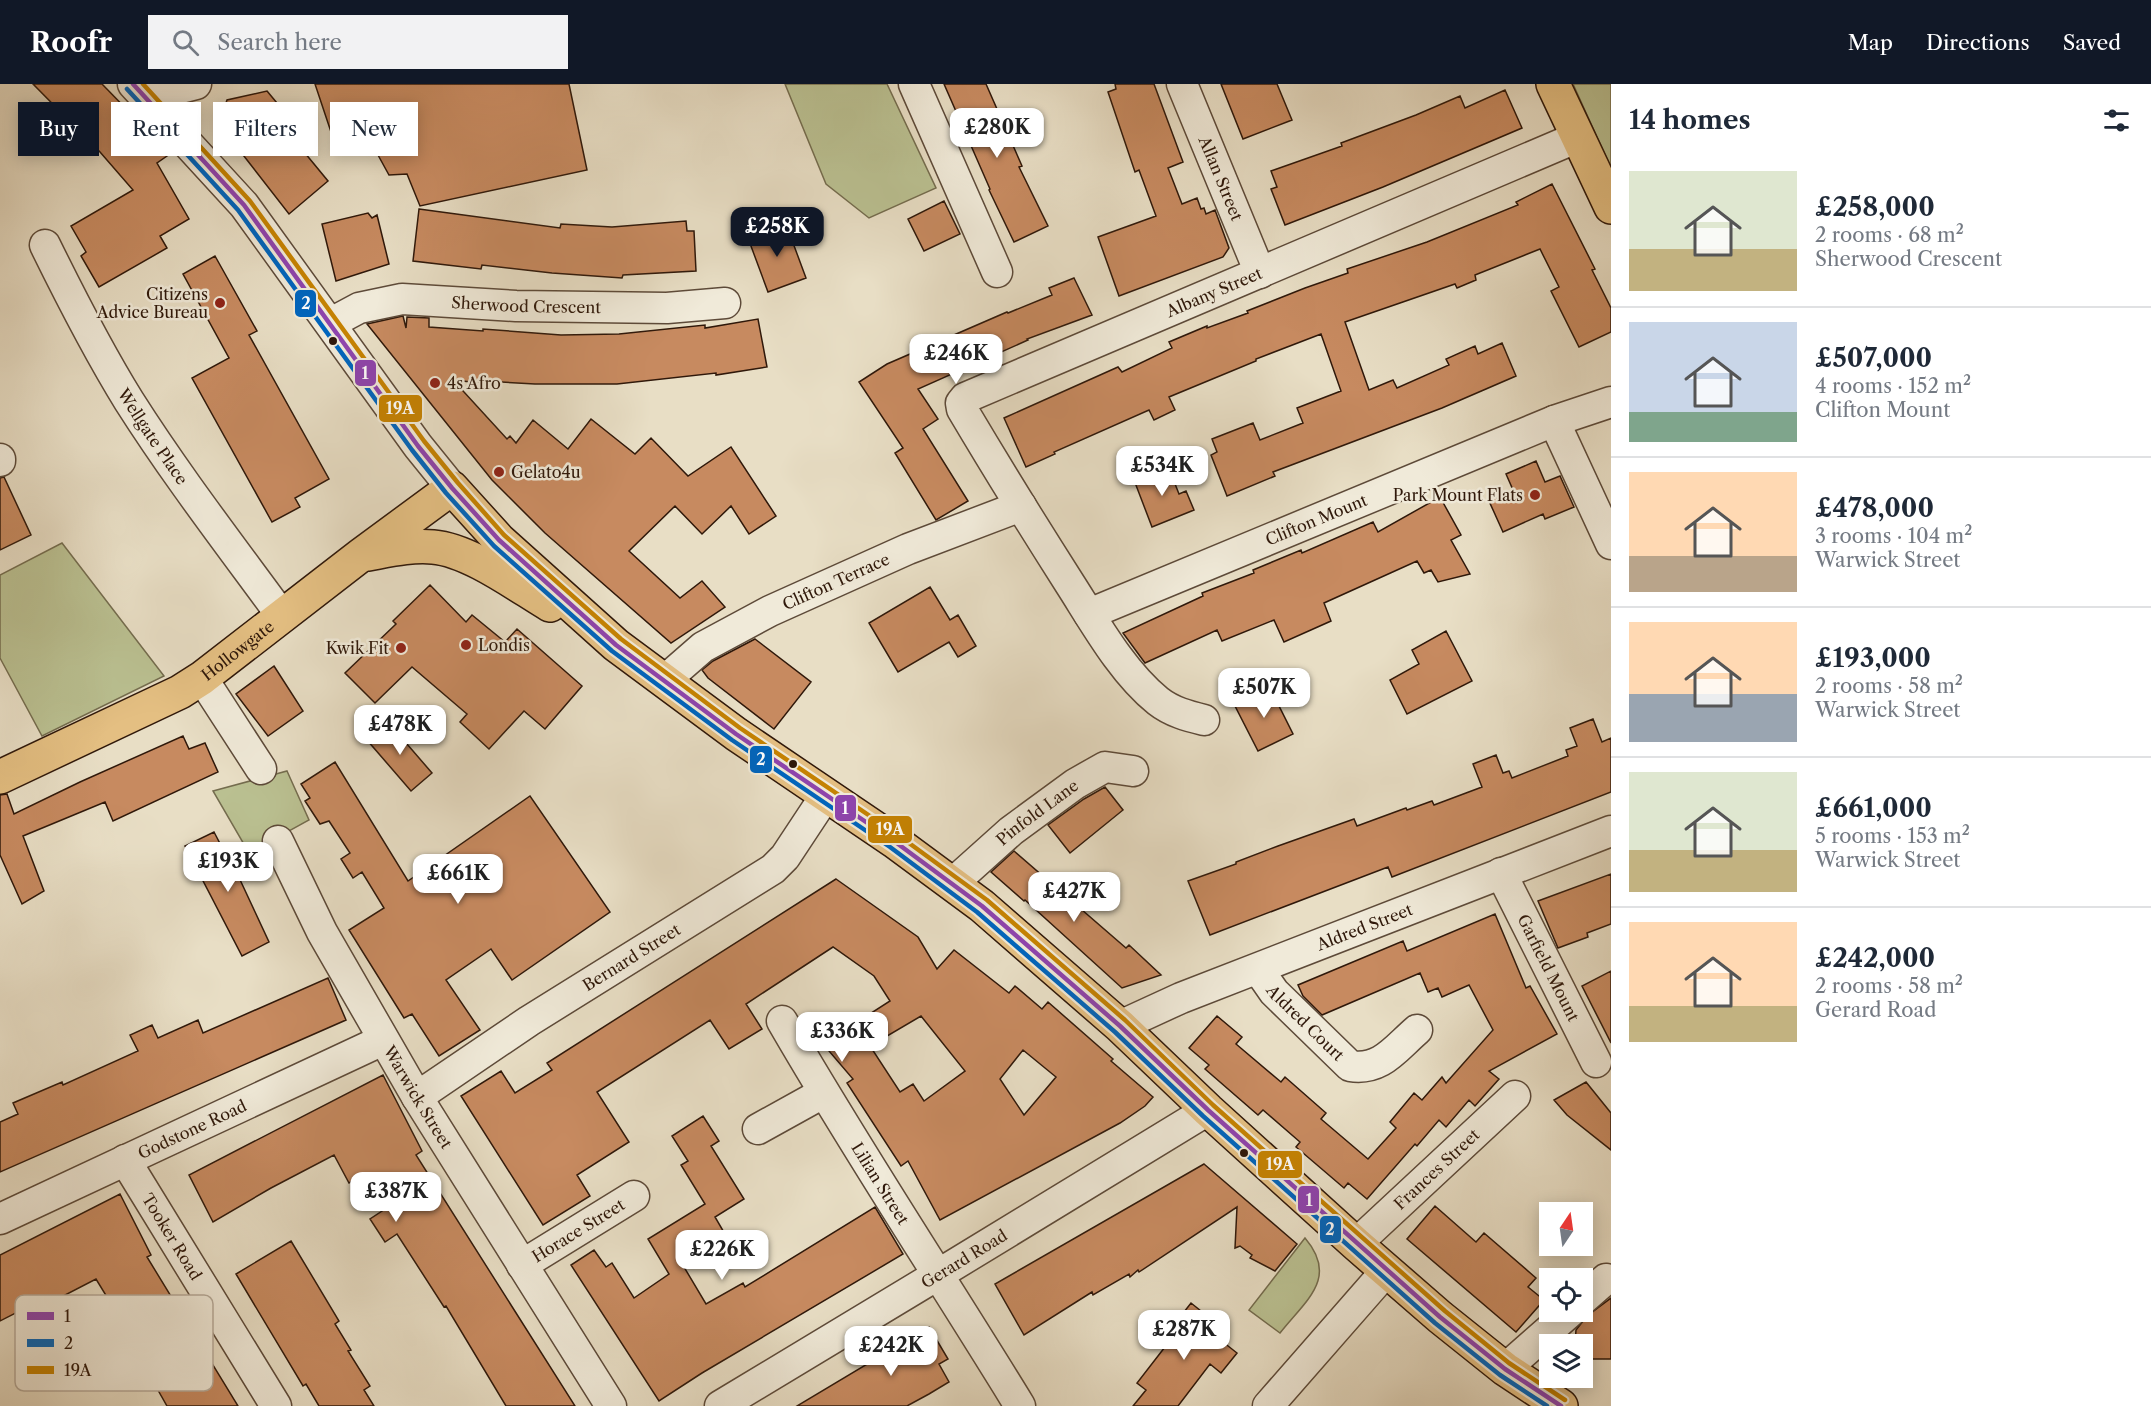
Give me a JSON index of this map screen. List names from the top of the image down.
{
  "streets": {
    "main road": ["Hollowgate"],
    "street": [
      "Allan Street",
      "Albany Street",
      "Sherwood Crescent",
      "Wellgate Place",
      "Clifton Mount",
      "Clifton Terrace",
      "Pinfold Lane",
      "Aldred Street",
      "Bernard Street",
      "Garfield Mount",
      "Aldred Court",
      "Warwick Street",
      "Godstone Road",
      "Frances Street",
      "Lilian Street",
      "Horace Street",
      "Tooker Road",
      "Gerard Road"
    ]
  },
  "crossings": [
    ["Allan Street", "Albany Street"],
    ["Albany Street", "Clifton Terrace"],
    ["Wellgate Place", "Hollowgate"],
    ["Aldred Street", "Garfield Mount"],
    ["Aldred Street", "Aldred Court"],
    ["Bernard Street", "Warwick Street"],
    ["Warwick Street", "Godstone Road"],
    ["Warwick Street", "Horace Street"],
    ["Godstone Road", "Tooker Road"],
    ["Lilian Street", "Gerard Road"]
  ],
  "places": [
    "Citizens Advice Bureau",
    "4s Afro",
    "Gelato4u",
    "Park Mount Flats",
    "Londis",
    "Kwik Fit"
  ],
  "lines": ["transit line 1", "transit line 19A", "transit line 2"],
  "legend": ["1", "2", "19A"],
  "north": "top",
  "page": {
    "header": "Roofr",
    "search": "Search here",
    "nav": ["Map", "Directions", "Saved"],
    "heading": "14 homes",
    "chip": [
      "Buy",
      "Rent",
      "Filters",
      "New"
    ],
    "price": [
      "£280K",
      "£258K",
      "£246K",
      "£534K",
      "£507K",
      "£478K",
      "£193K",
      "£661K",
      "£427K",
      "£336K",
      "£387K",
      "£226K",
      "£287K",
      "£242K"
    ],
    "list": [
      {
        "name": "£258,000",
        "note": "2 rooms · 68 m² · Sherwood Crescent"
      },
      {
        "name": "£507,000",
        "note": "4 rooms · 152 m² · Clifton Mount"
      },
      {
        "name": "£478,000",
        "note": "3 rooms · 104 m² · Warwick Street"
      },
      {
        "name": "£193,000",
        "note": "2 rooms · 58 m² · Warwick Street"
      },
      {
        "name": "£661,000",
        "note": "5 rooms · 153 m² · Warwick Street"
      },
      {
        "name": "£242,000",
        "note": "2 rooms · 58 m² · Gerard Road"
      }
    ]
  }
}
